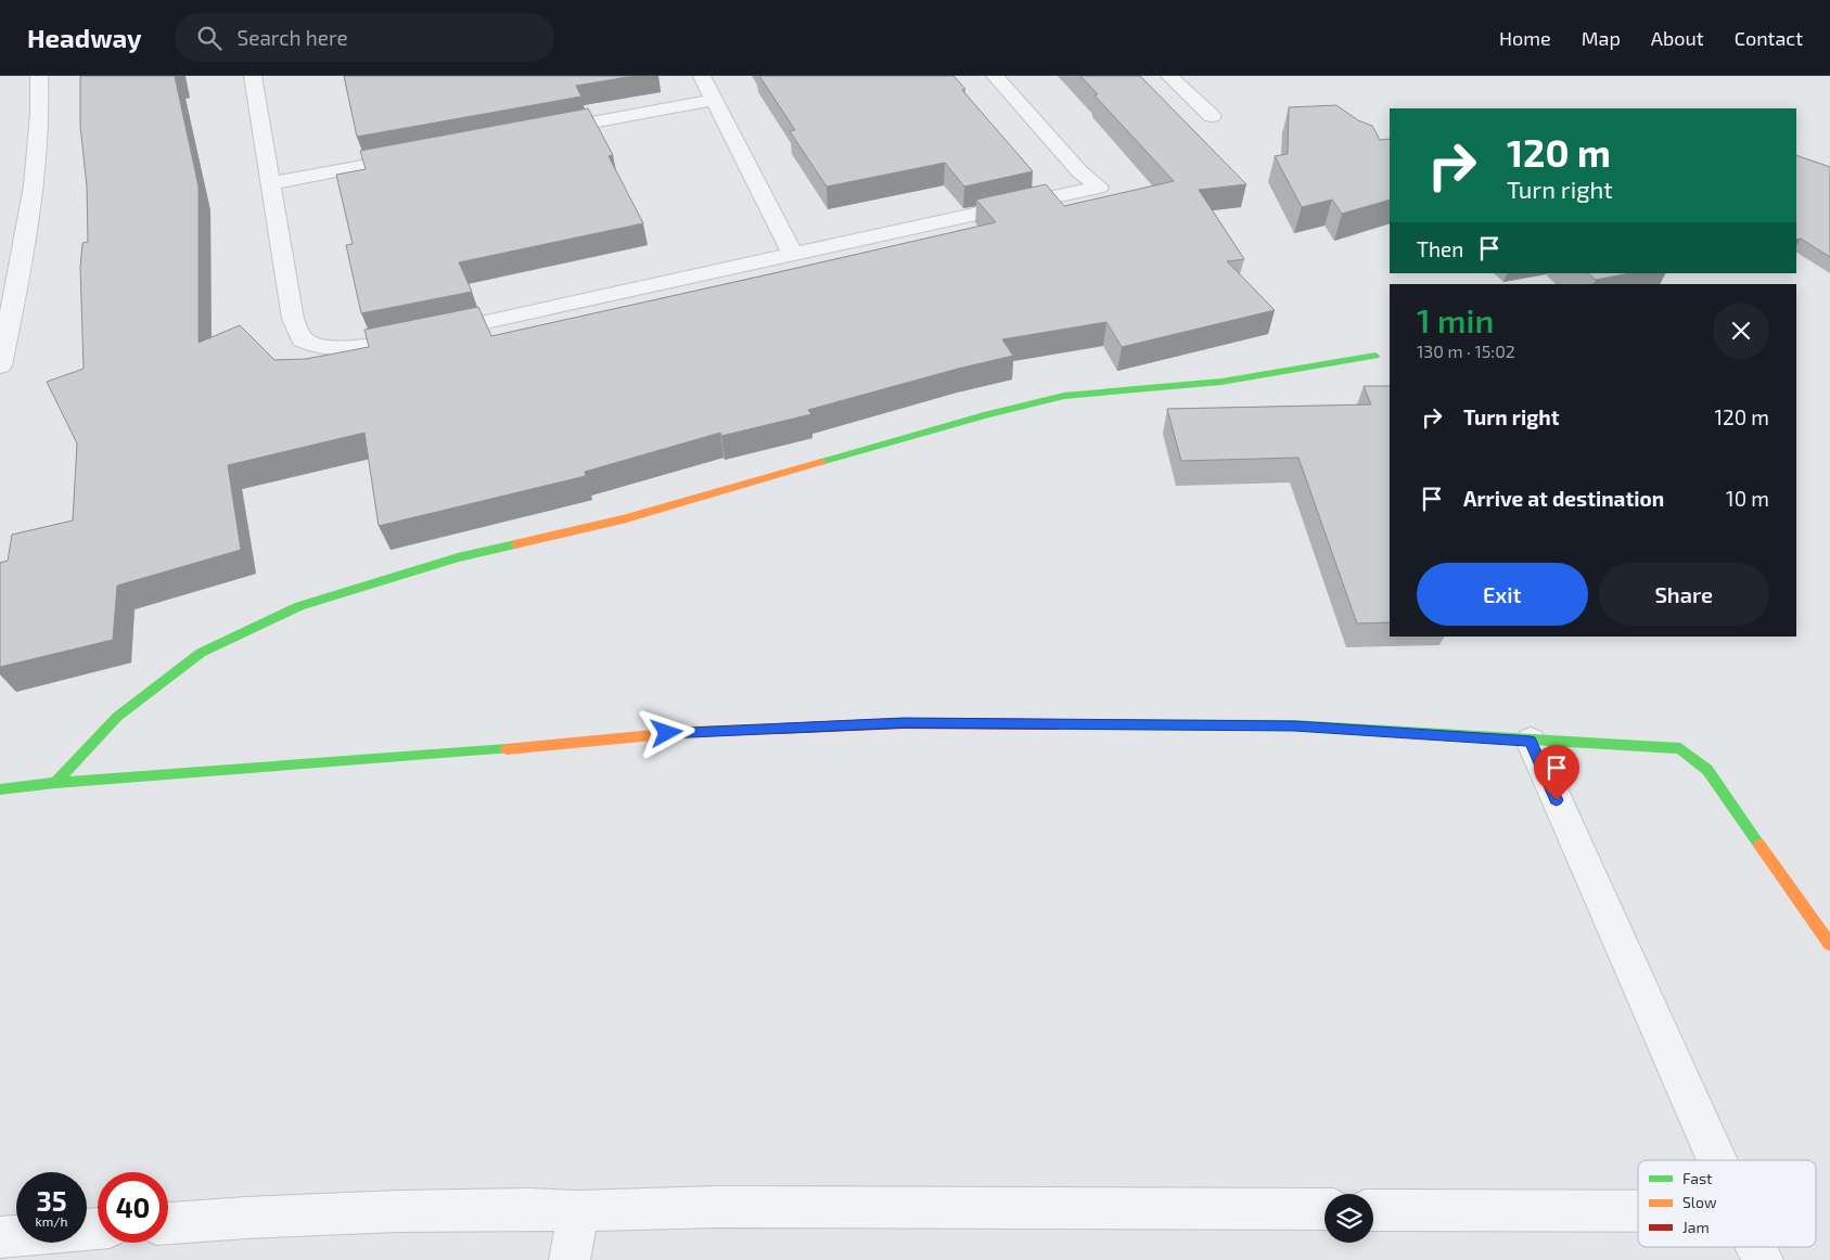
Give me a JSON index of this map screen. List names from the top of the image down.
{
  "legend": ["Fast", "Slow", "Jam"],
  "page": {
    "header": "Headway",
    "search": "Search here",
    "nav": [
      "Home",
      "Map",
      "About",
      "Contact"
    ],
    "turn": ["120 m", "Turn right"],
    "then": "Then",
    "heading": ["1 min", "130 m · 15:02"],
    "list": [
      {
        "name": "Turn right",
        "value": "120 m"
      },
      {
        "name": "Arrive at destination",
        "value": "10 m"
      }
    ],
    "buttons": ["Exit", "Share"],
    "speed": "35 km/h",
    "limit": "40"
  }
}
